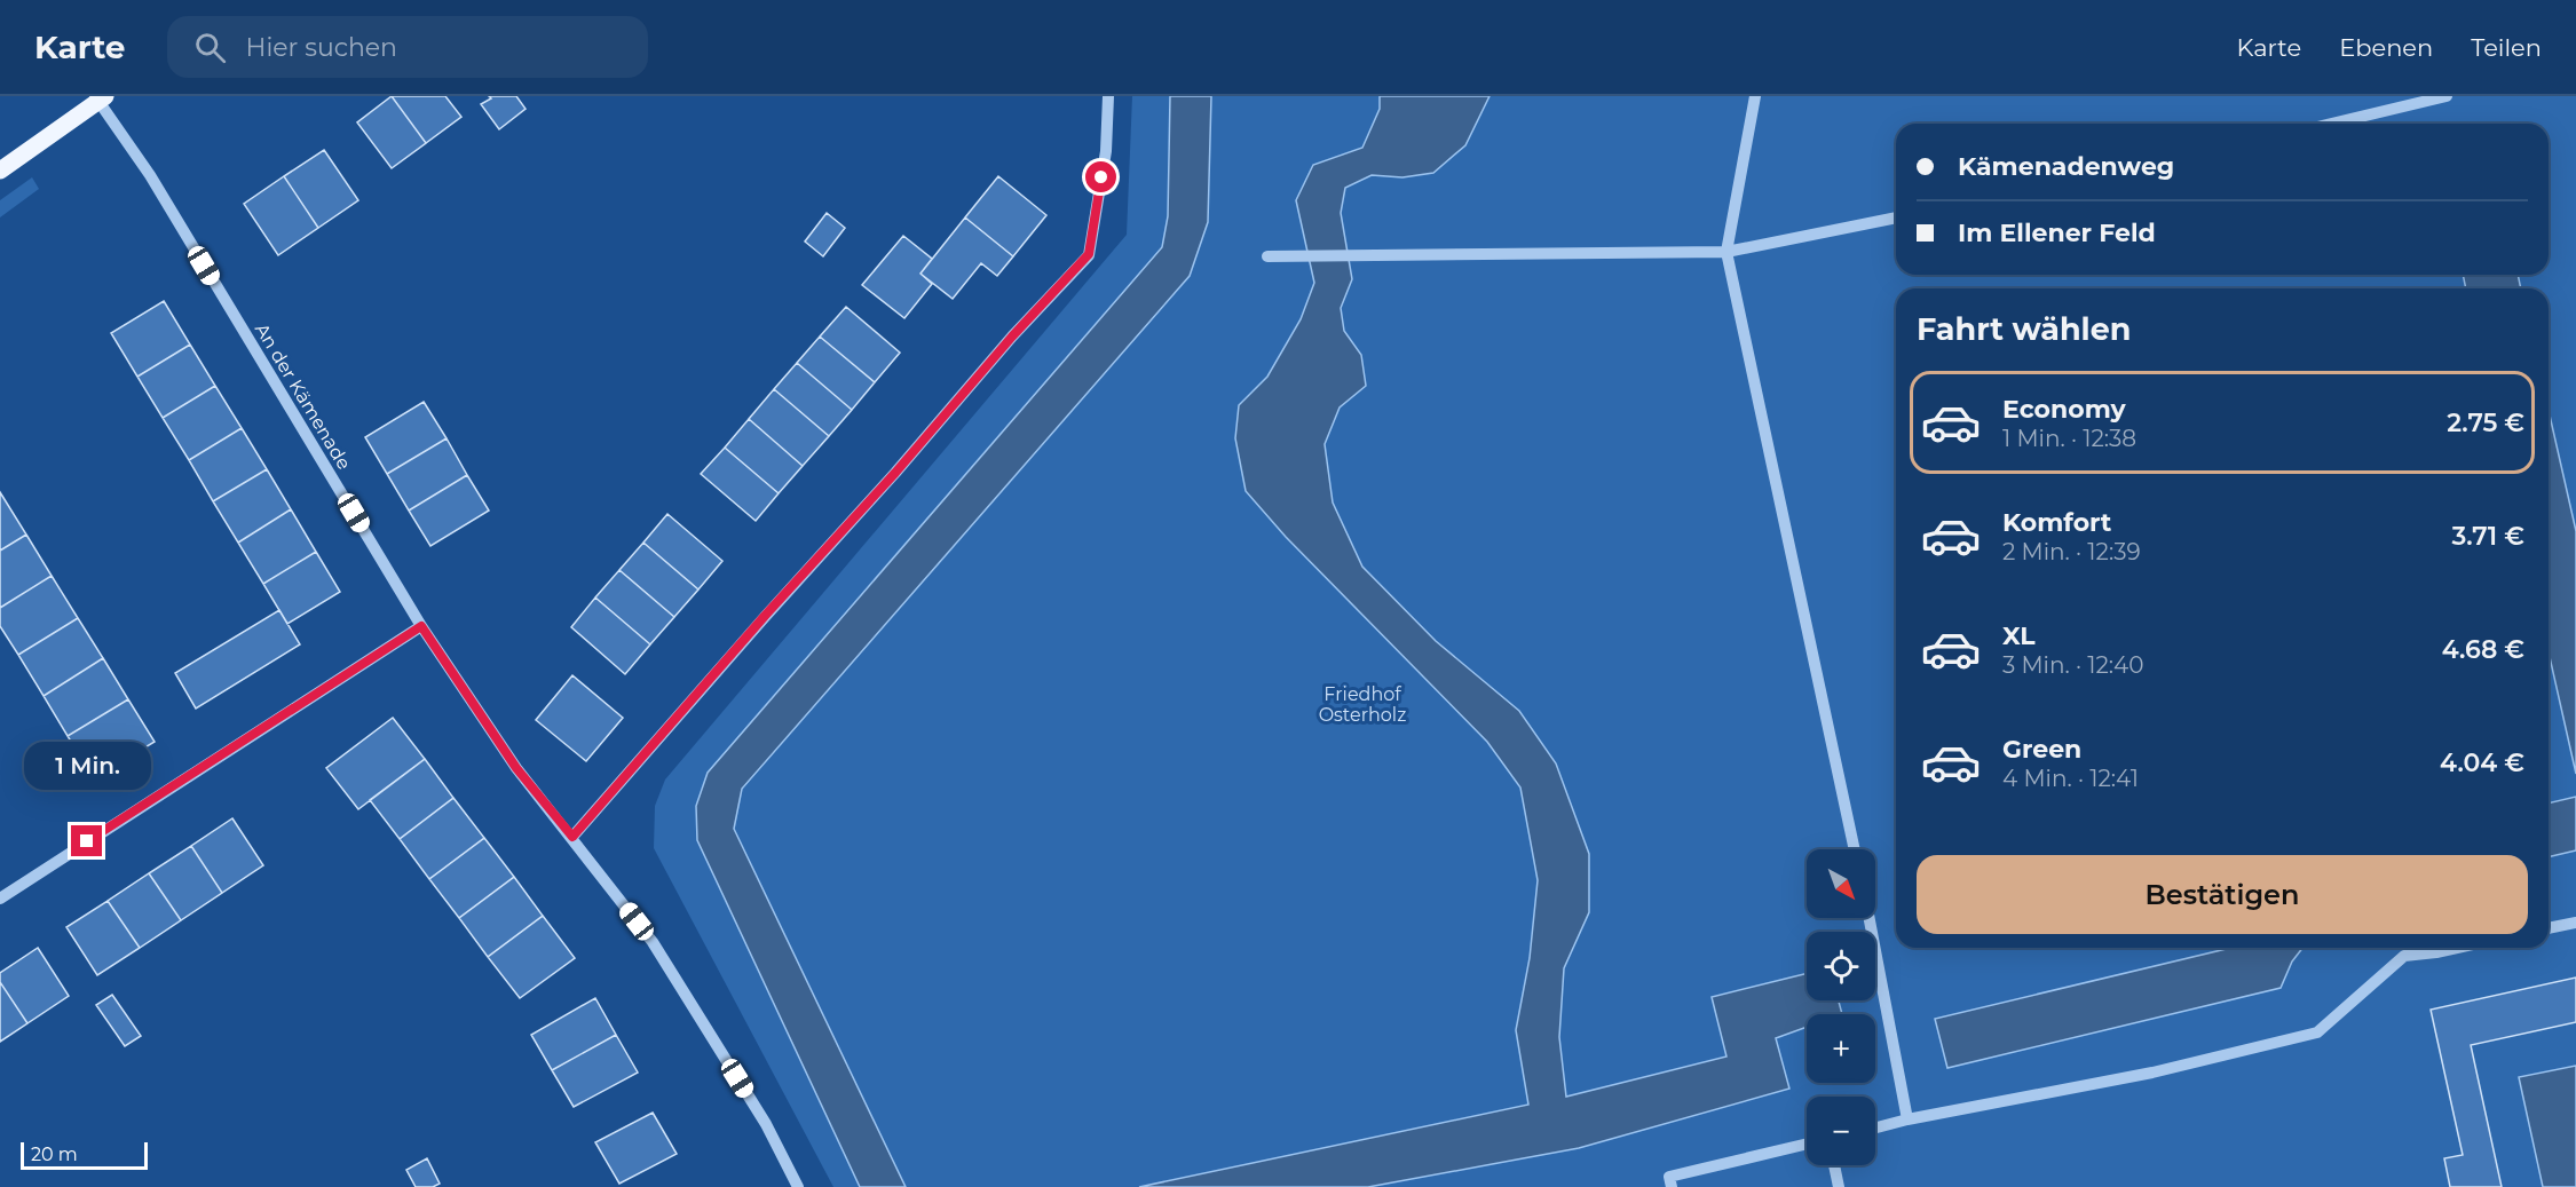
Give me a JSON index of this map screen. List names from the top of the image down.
{
  "streets": {
    "street": ["An der Kämenade"]
  },
  "parks": ["Friedhof Osterholz"],
  "scale_bar": "20 m",
  "north": "bottom right",
  "page": {
    "header": "Karte",
    "search": "Hier suchen",
    "nav": ["Karte", "Ebenen", "Teilen"],
    "banner": ["Kämenadenweg", "Im Ellener Feld"],
    "heading": "Fahrt wählen",
    "list": [
      {
        "name": "Economy",
        "note": "1 Min. · 12:38",
        "value": "2.75 €"
      },
      {
        "name": "Komfort",
        "note": "2 Min. · 12:39",
        "value": "3.71 €"
      },
      {
        "name": "XL",
        "note": "3 Min. · 12:40",
        "value": "4.68 €"
      },
      {
        "name": "Green",
        "note": "4 Min. · 12:41",
        "value": "4.04 €"
      }
    ],
    "bubble": "1 Min.",
    "buttons": "Bestätigen",
    "map_buttons": ["+", "−"],
    "scale": "20 m"
  }
}
